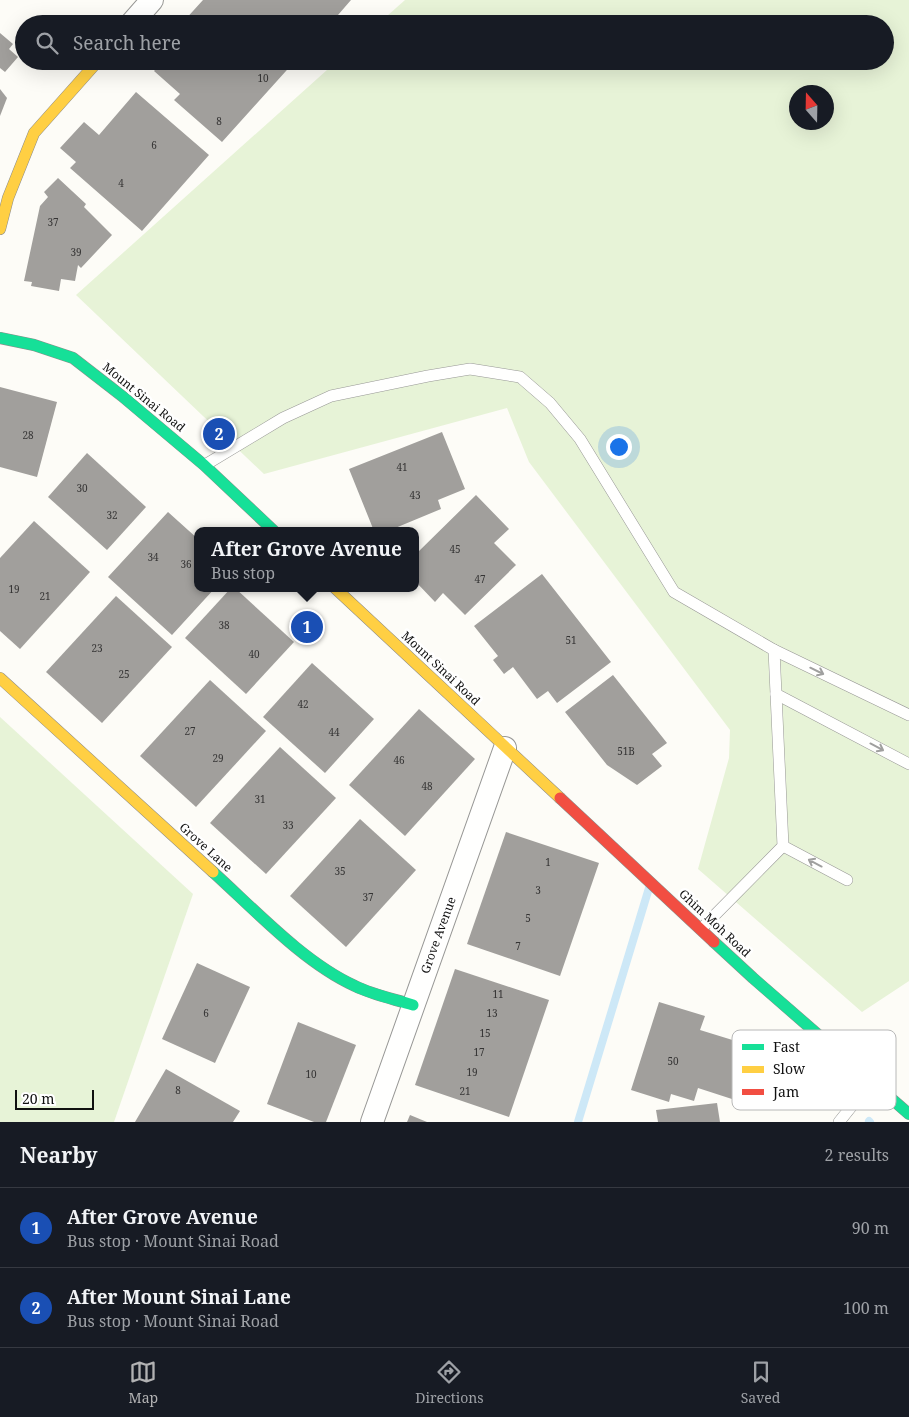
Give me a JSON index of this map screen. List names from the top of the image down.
{
  "streets": {
    "street": [
      "Mount Sinai Road",
      "Grove Lane",
      "Ghim Moh Road",
      "Grove Avenue"
    ]
  },
  "crossings": [
    ["Mount Sinai Road", "Ghim Moh Road"],
    ["Mount Sinai Road", "Grove Avenue"],
    ["Grove Lane", "Grove Avenue"],
    ["Ghim Moh Road", "Grove Avenue"]
  ],
  "house_numbers": [
    "10",
    "8",
    "6",
    "4",
    "37",
    "39",
    "28",
    "41",
    "30",
    "43",
    "32",
    "45",
    "34",
    "36",
    "47",
    "19",
    "21",
    "38",
    "51",
    "23",
    "40",
    "25",
    "42",
    "27",
    "44",
    "51B",
    "29",
    "46",
    "48",
    "31",
    "33",
    "1",
    "35",
    "3",
    "37",
    "5",
    "7",
    "11",
    "6",
    "13",
    "15",
    "17",
    "50",
    "19",
    "10",
    "8",
    "21"
  ],
  "legend": ["Fast", "Slow", "Jam"],
  "scale_bar": "20 m",
  "north": "top",
  "page": {
    "search": "Search here",
    "pins": ["2", "1"],
    "popup": ["After Grove Avenue", "Bus stop"],
    "scale": "20 m",
    "heading": ["Nearby", "2 results"],
    "list": [
      {
        "mark": "1",
        "name": "After Grove Avenue",
        "note": "Bus stop · Mount Sinai Road",
        "value": "90 m"
      },
      {
        "mark": "2",
        "name": "After Mount Sinai Lane",
        "note": "Bus stop · Mount Sinai Road",
        "value": "100 m"
      }
    ],
    "nav": ["Map", "Directions", "Saved"]
  }
}
